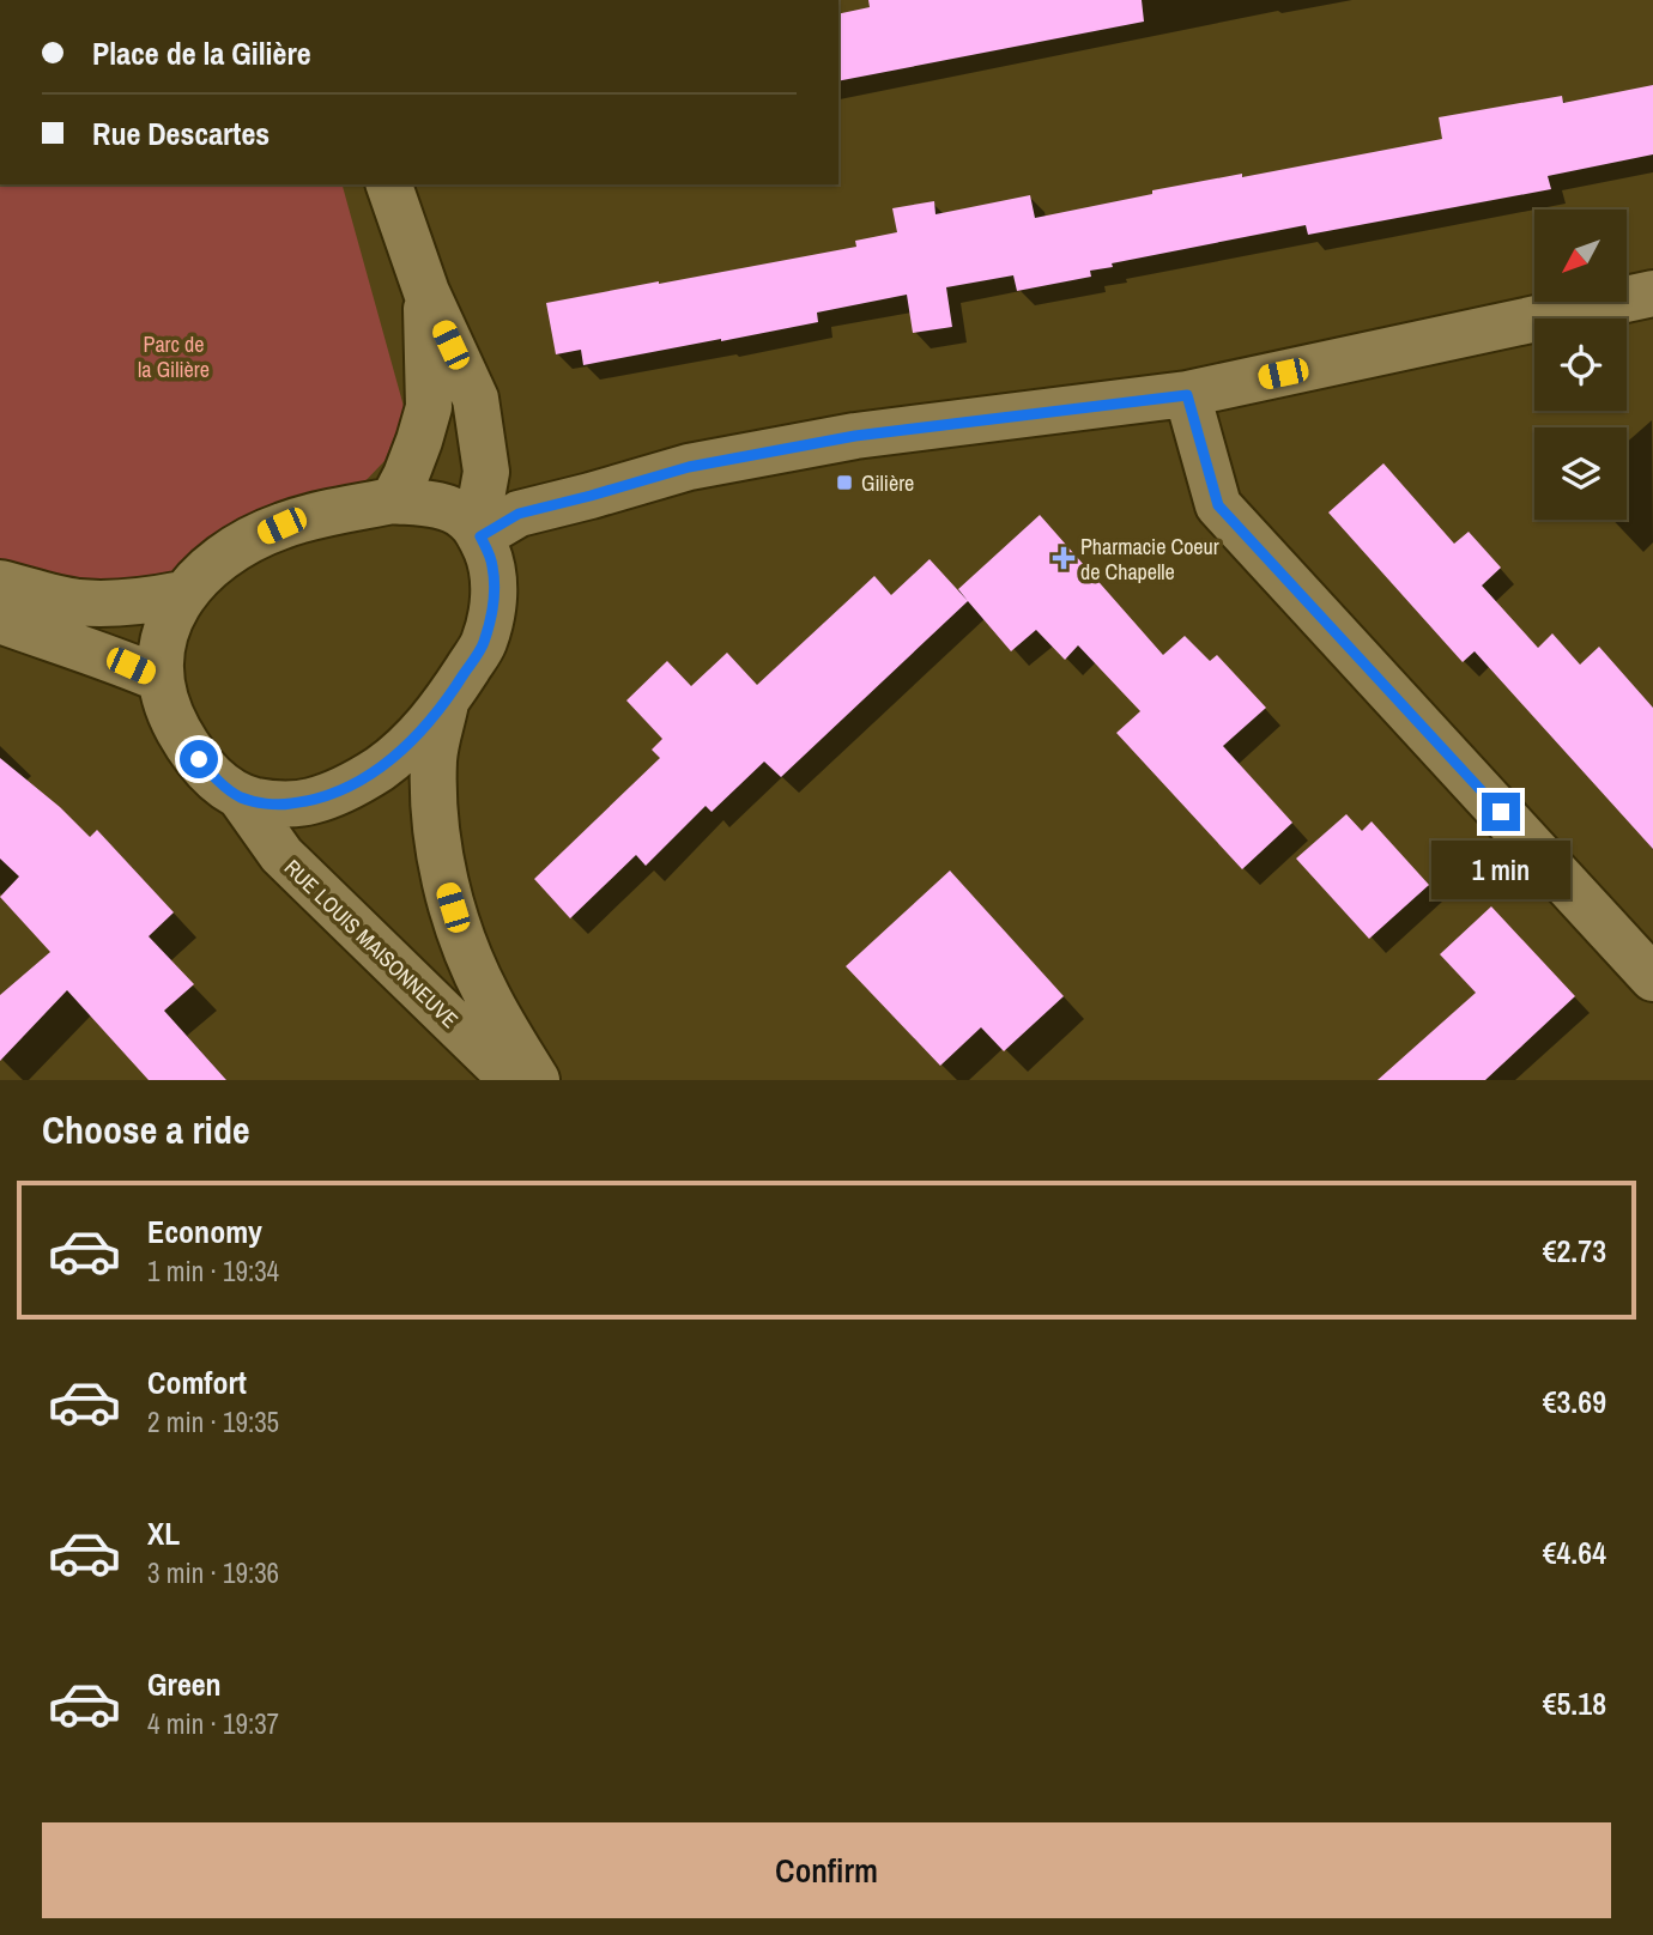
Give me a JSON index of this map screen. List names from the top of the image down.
{
  "streets": {
    "street": ["RUE LOUIS MAISONNEUVE"]
  },
  "parks": ["Parc de la Gilière"],
  "places": {
    "transit": ["Gilière"],
    "health": ["Pharmacie Coeur de Chapelle"]
  },
  "north": "bottom left",
  "page": {
    "banner": ["Place de la Gilière", "Rue Descartes"],
    "bubble": "1 min",
    "heading": "Choose a ride",
    "list": [
      {
        "name": "Economy",
        "note": "1 min · 19:34",
        "value": "€2.73"
      },
      {
        "name": "Comfort",
        "note": "2 min · 19:35",
        "value": "€3.69"
      },
      {
        "name": "XL",
        "note": "3 min · 19:36",
        "value": "€4.64"
      },
      {
        "name": "Green",
        "note": "4 min · 19:37",
        "value": "€5.18"
      }
    ],
    "buttons": "Confirm"
  }
}
